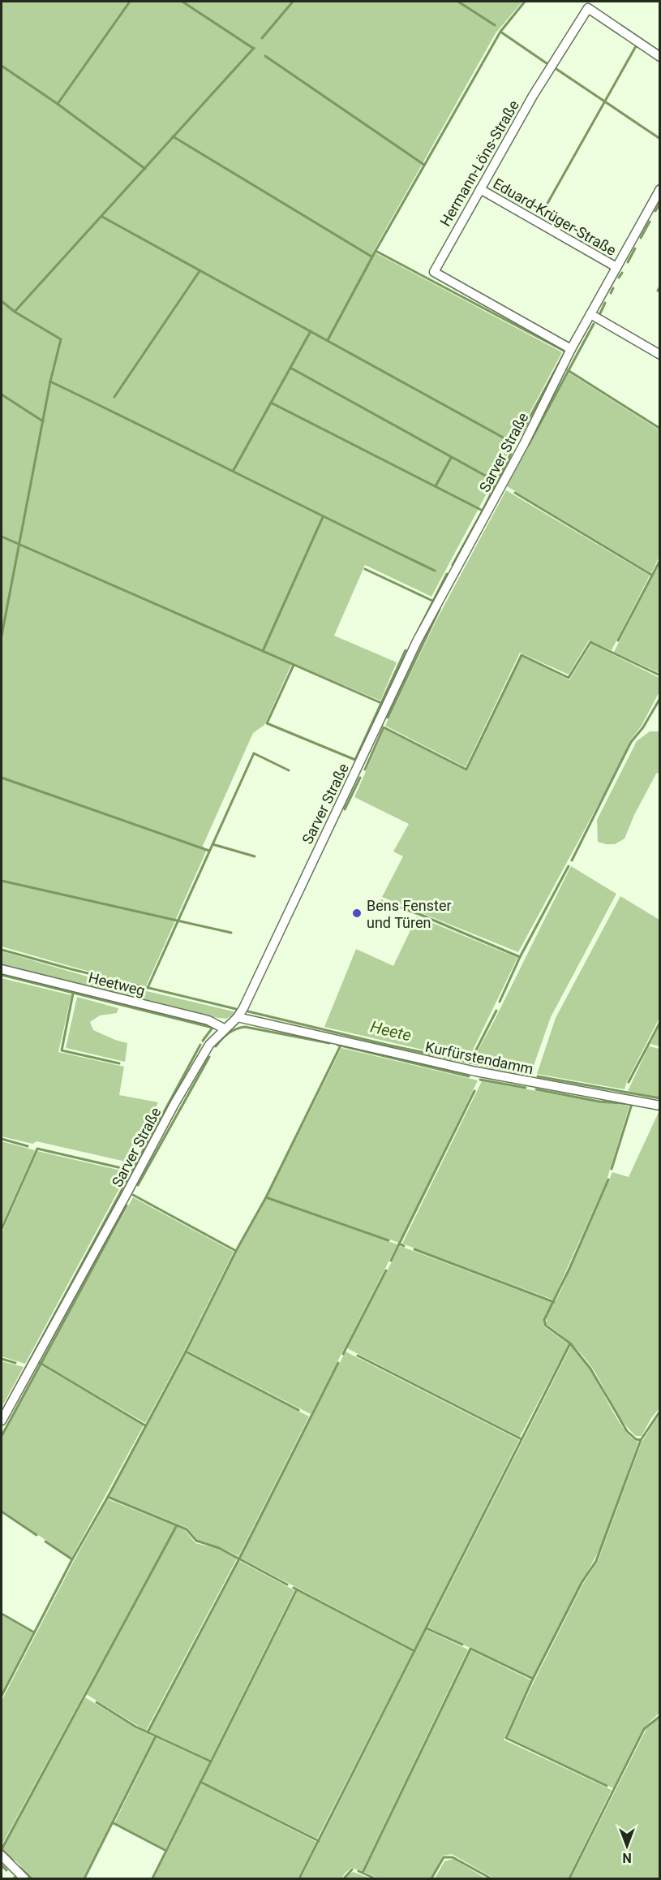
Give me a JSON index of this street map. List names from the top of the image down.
{
  "streets": {
    "street": [
      "Hermann-Löns-Straße",
      "Eduard-Krüger-Straße",
      "Sarver Straße",
      "Heetweg",
      "Kurfürstendamm"
    ]
  },
  "crossings": [
    ["Hermann-Löns-Straße", "Eduard-Krüger-Straße"],
    ["Hermann-Löns-Straße", "Sarver Straße"],
    ["Eduard-Krüger-Straße", "Sarver Straße"],
    ["Sarver Straße", "Heetweg"],
    ["Sarver Straße", "Kurfürstendamm"]
  ],
  "water": ["Heete"],
  "places": ["Bens Fenster und Türen"],
  "north": "bottom"
}
